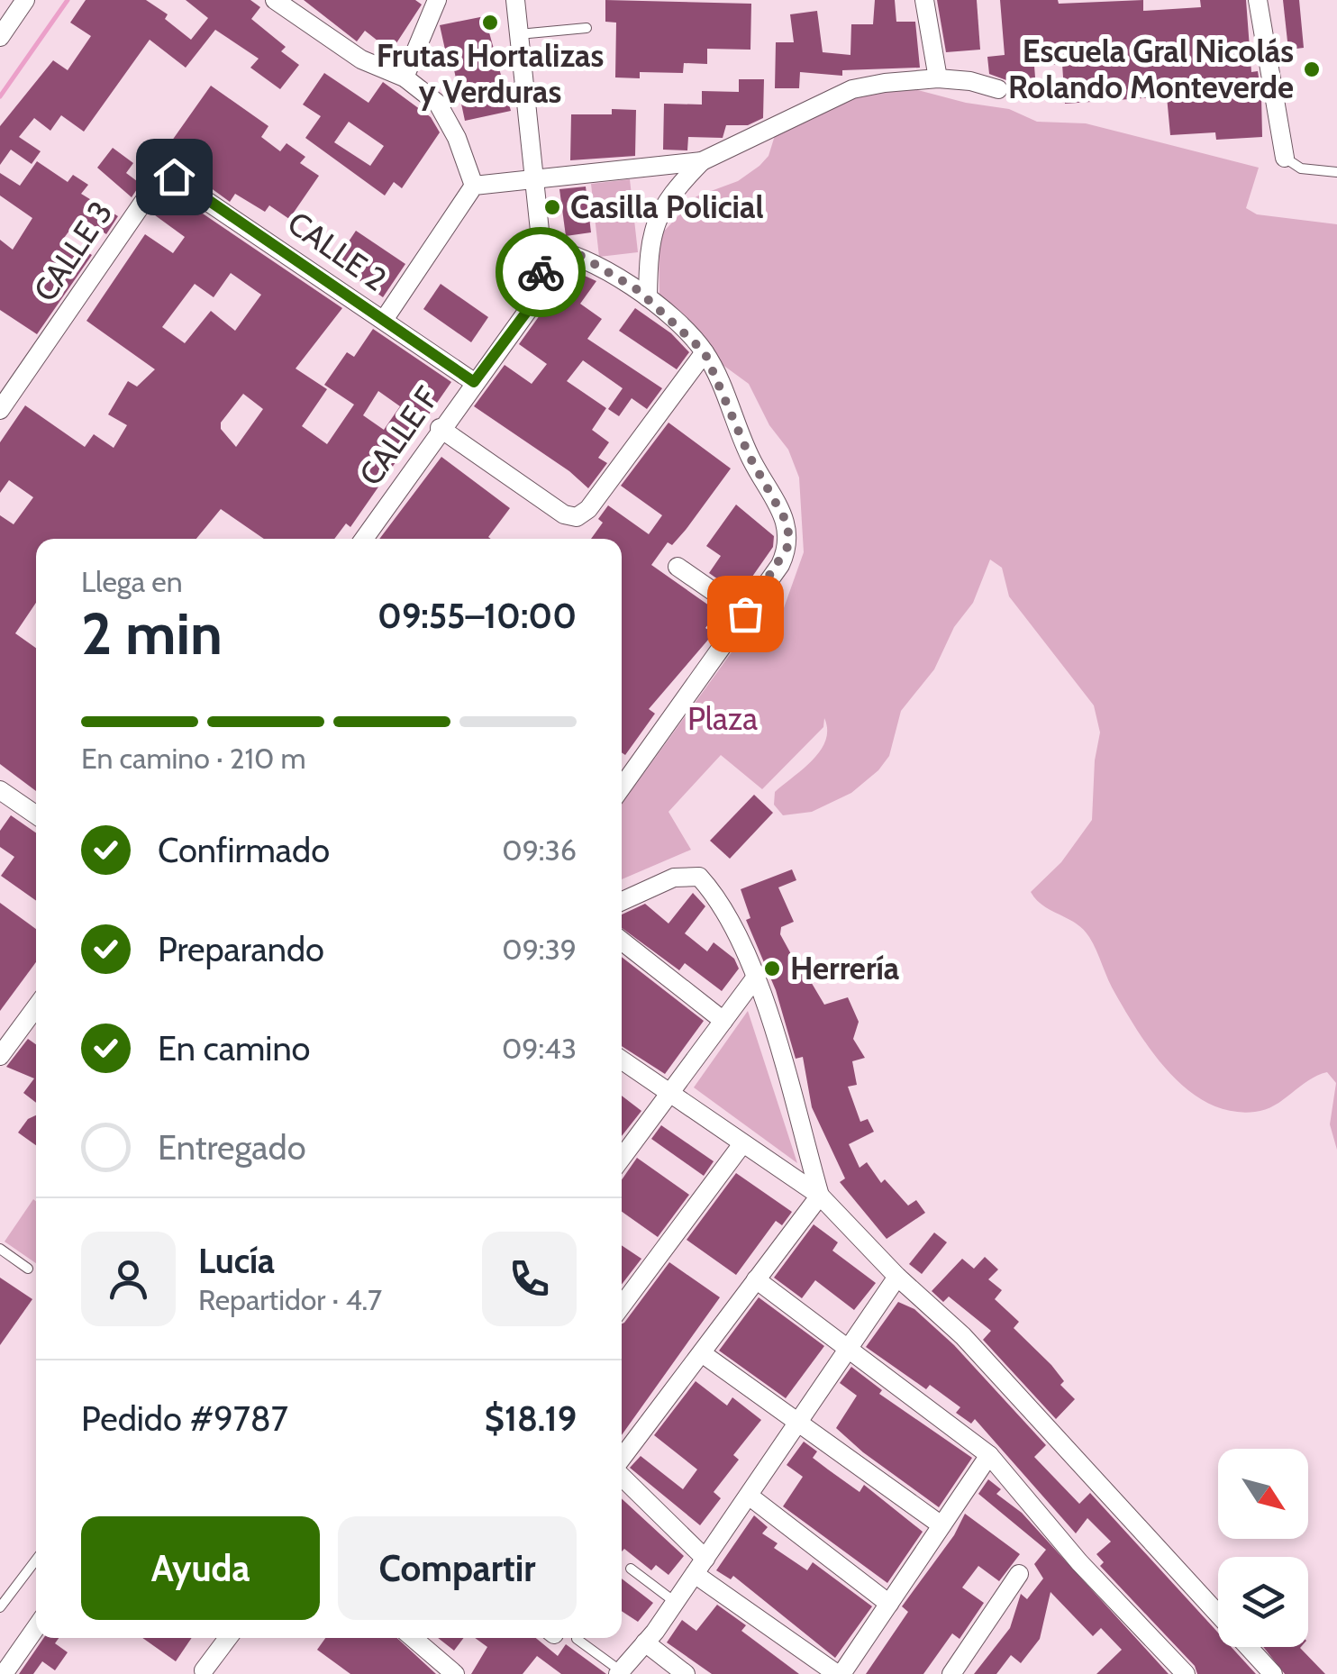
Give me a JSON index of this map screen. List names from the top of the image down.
{
  "streets": {
    "street": ["CALLE 3", "CALLE 2", "CALLE F"]
  },
  "crossings": [
    ["CALLE 3", "CALLE 2"],
    ["CALLE 2", "CALLE F"]
  ],
  "parks": ["Plaza"],
  "places": [
    "Frutas Hortalizas y Verduras",
    "Escuela Gral Nicolás Rolando Monteverde",
    "Casilla Policial",
    "Herrería"
  ],
  "north": "bottom right",
  "page": {
    "heading": ["2 min", "Llega en", "09:55–10:00"],
    "panel": [
      "Lucía",
      "Repartidor · 4.7",
      "Pedido #9787",
      "$18.19"
    ],
    "bar": "En camino · 210 m",
    "list": [
      ["Confirmado", "09:36"],
      ["Preparando", "09:39"],
      ["En camino", "09:43"],
      "Entregado"
    ],
    "buttons": ["Ayuda", "Compartir"]
  }
}
